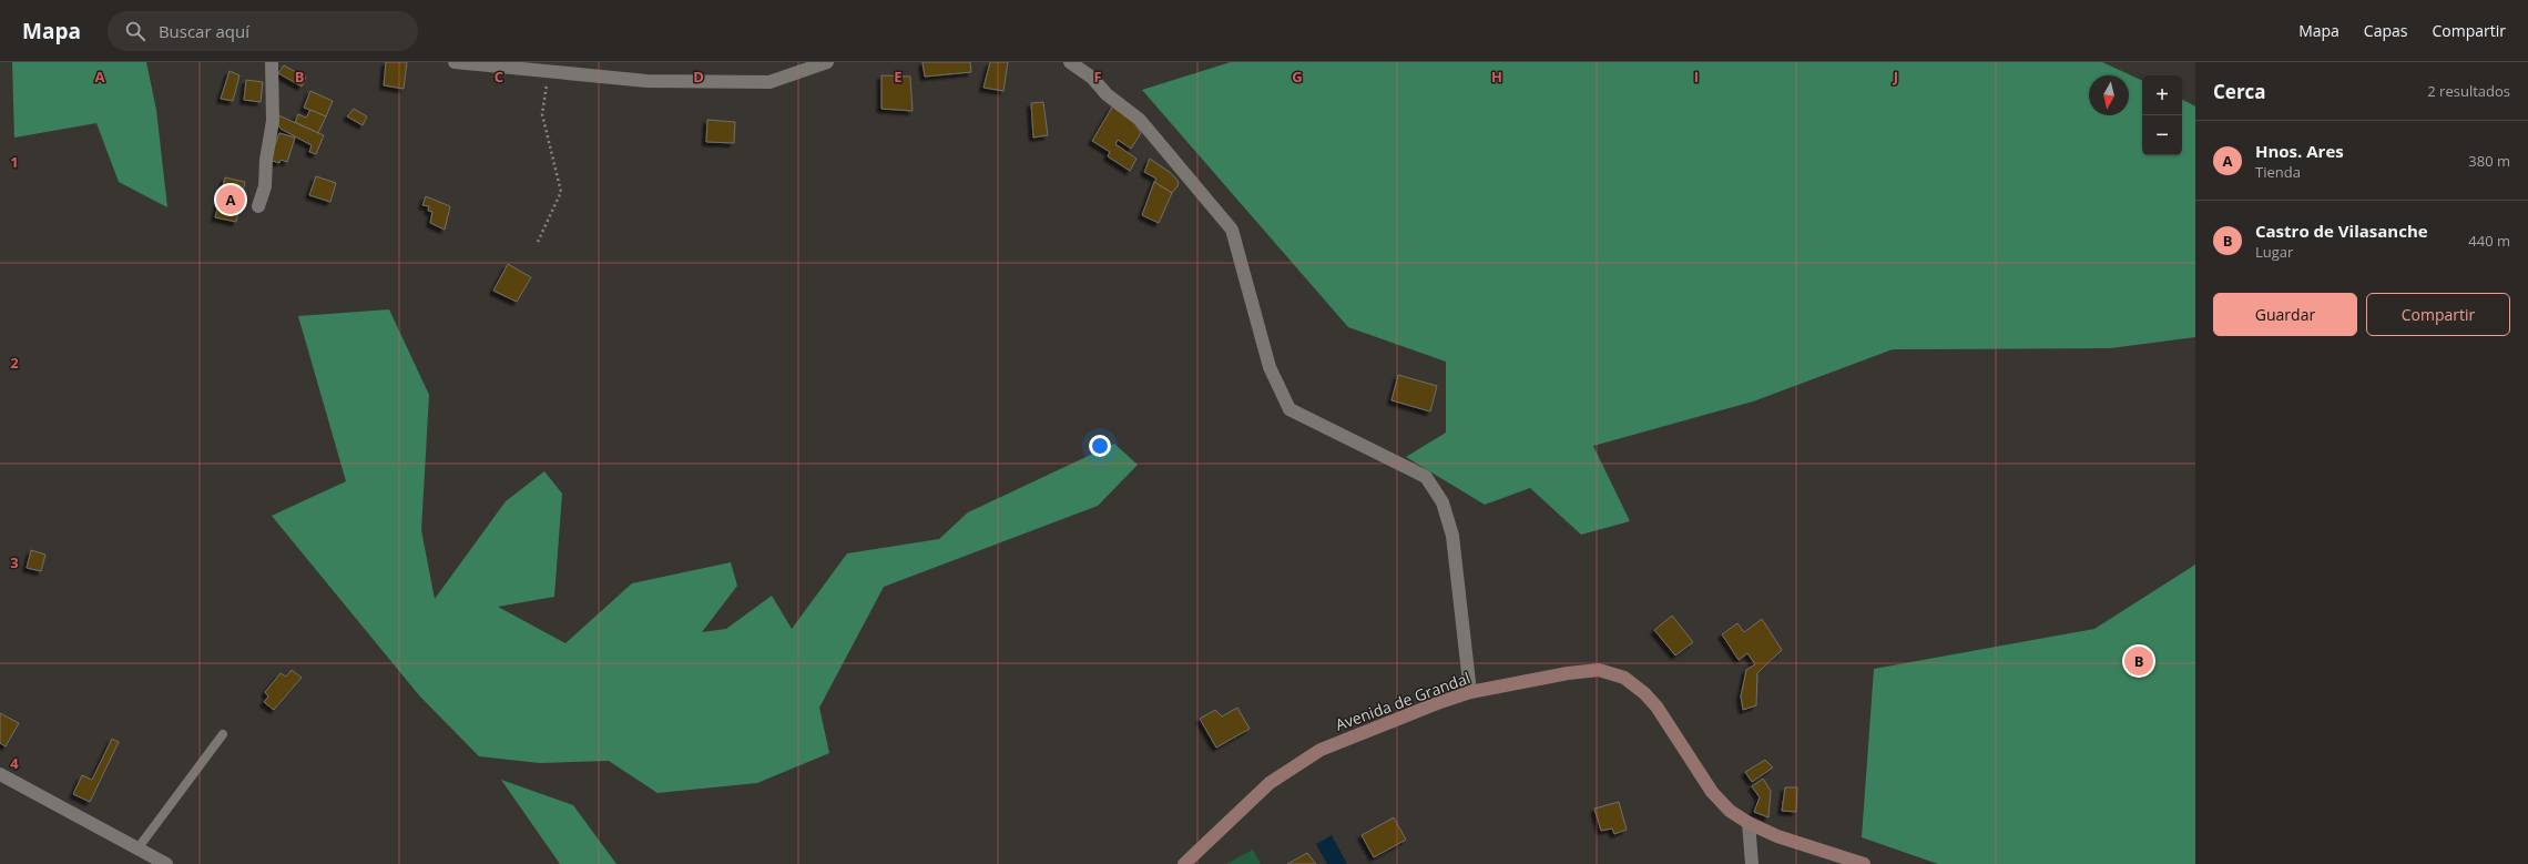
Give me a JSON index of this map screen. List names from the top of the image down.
{
  "streets": {
    "street": ["Avenida de Grandal"]
  },
  "north": "bottom",
  "page": {
    "header": "Mapa",
    "search": "Buscar aquí",
    "nav": ["Mapa", "Capas", "Compartir"],
    "heading": ["Cerca", "2 resultados"],
    "map_buttons": ["+", "−"],
    "list": [
      {
        "mark": "A",
        "name": "Hnos. Ares",
        "note": "Tienda",
        "value": "380 m"
      },
      {
        "mark": "B",
        "name": "Castro de Vilasanche",
        "note": "Lugar",
        "value": "440 m"
      }
    ],
    "pins": ["A", "B"],
    "buttons": ["Guardar", "Compartir"]
  },
  "grid": {
    "columns": [
      "A",
      "B",
      "C",
      "D",
      "E",
      "F",
      "G",
      "H",
      "I",
      "J"
    ],
    "rows": [
      "1",
      "2",
      "3",
      "4"
    ]
  }
}
